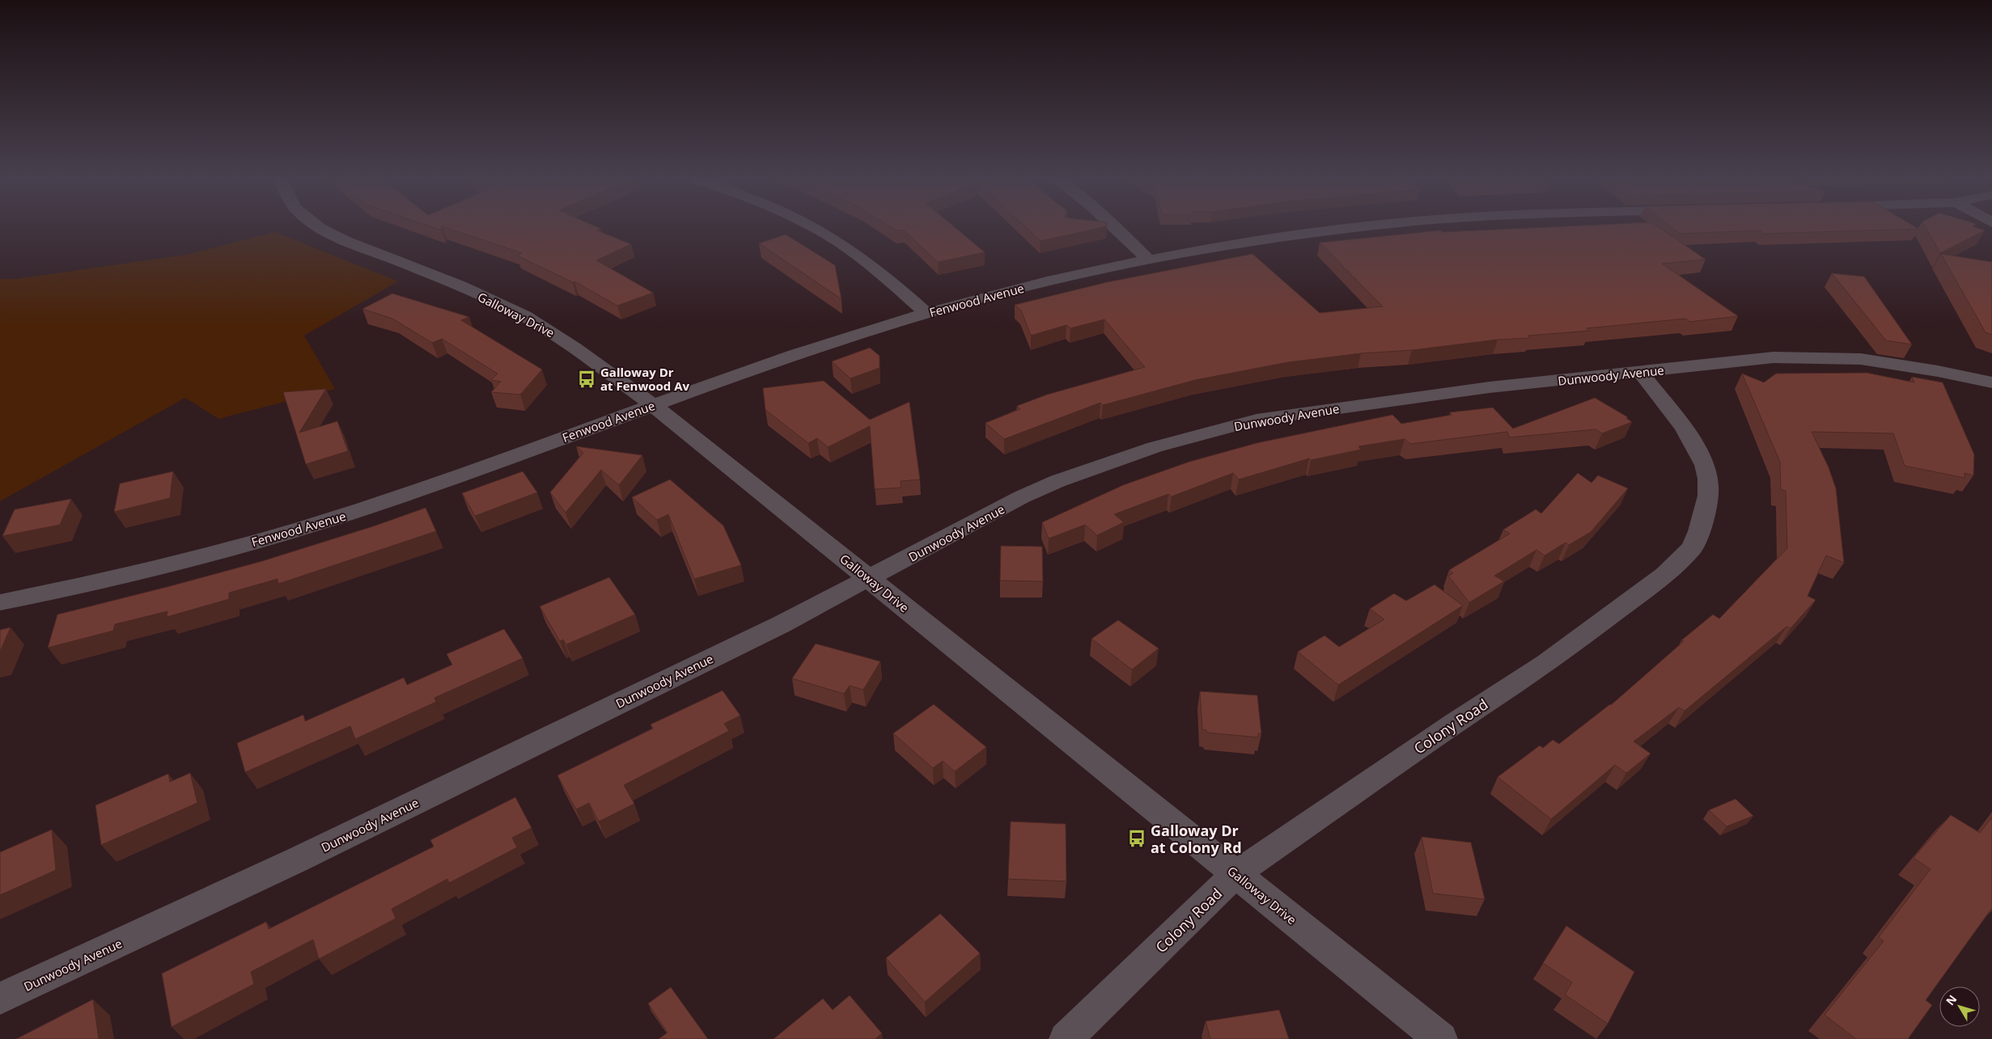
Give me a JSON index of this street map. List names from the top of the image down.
{
  "streets": {
    "street": [
      "Fenwood Avenue",
      "Galloway Drive",
      "Dunwoody Avenue",
      "Colony Road"
    ]
  },
  "crossings": [
    ["Fenwood Avenue", "Galloway Drive"],
    ["Galloway Drive", "Dunwoody Avenue"],
    ["Galloway Drive", "Colony Road"],
    ["Dunwoody Avenue", "Colony Road"]
  ],
  "places": {
    "bus stop": ["Galloway Dr at Fenwood Av", "Galloway Dr at Colony Rd"]
  },
  "north": "top left"
}
